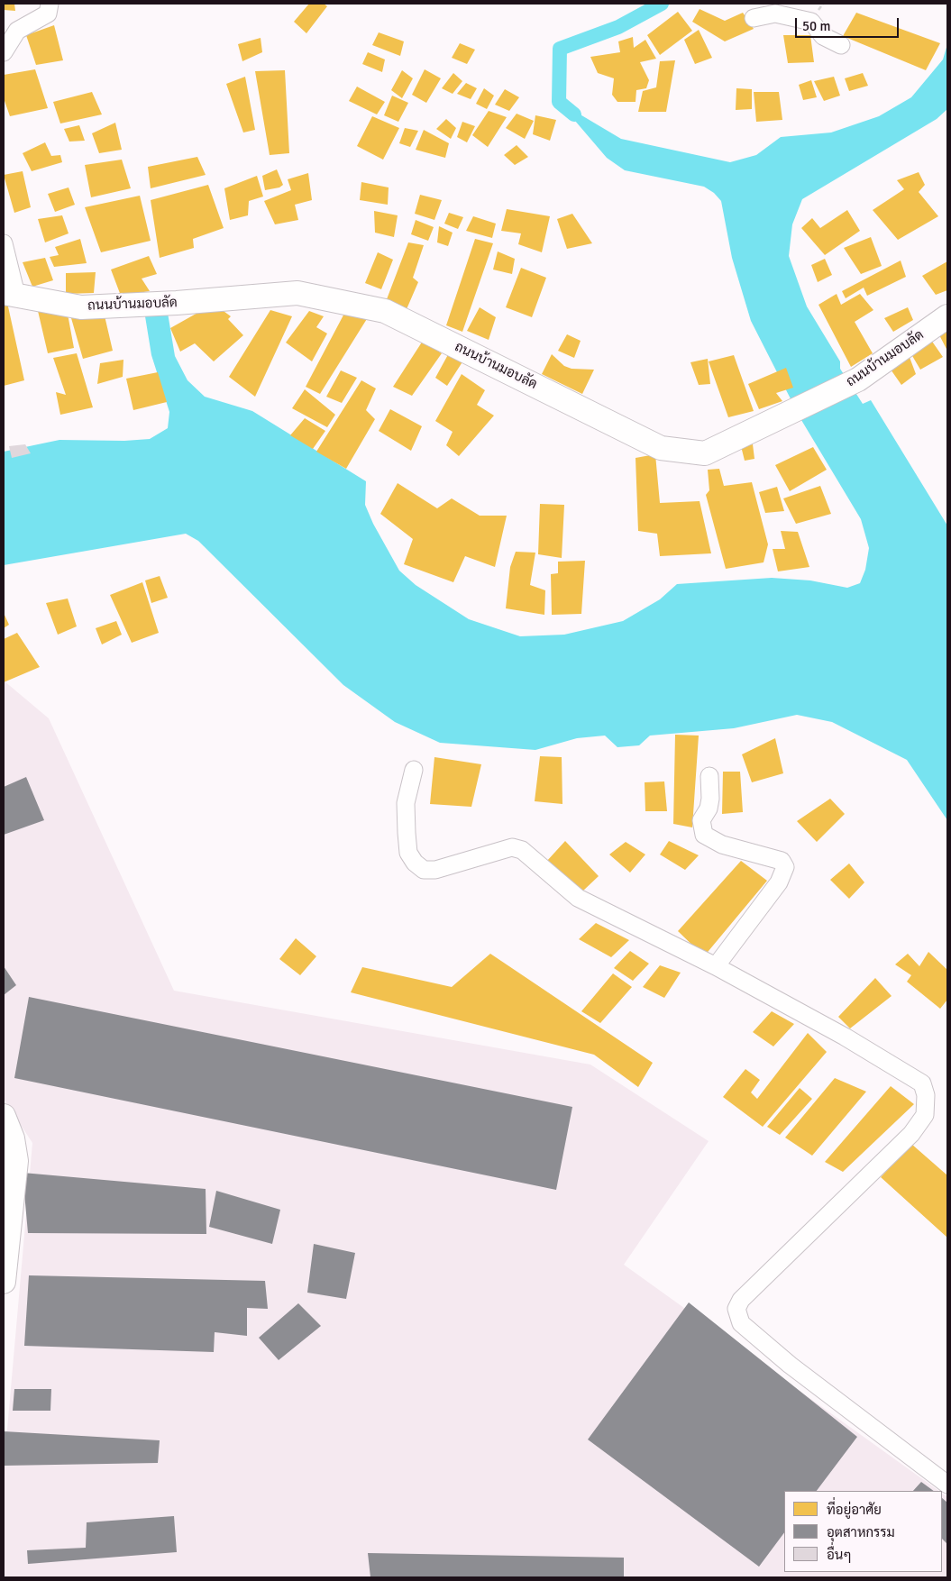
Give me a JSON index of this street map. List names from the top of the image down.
{
  "streets": {
    "street": ["ถนนบ้านมอบลัด"]
  },
  "legend": ["ที่อยู่อาศัย", "อุตสาหกรรม", "อื่นๆ"],
  "scale_bar": "50 m"
}
